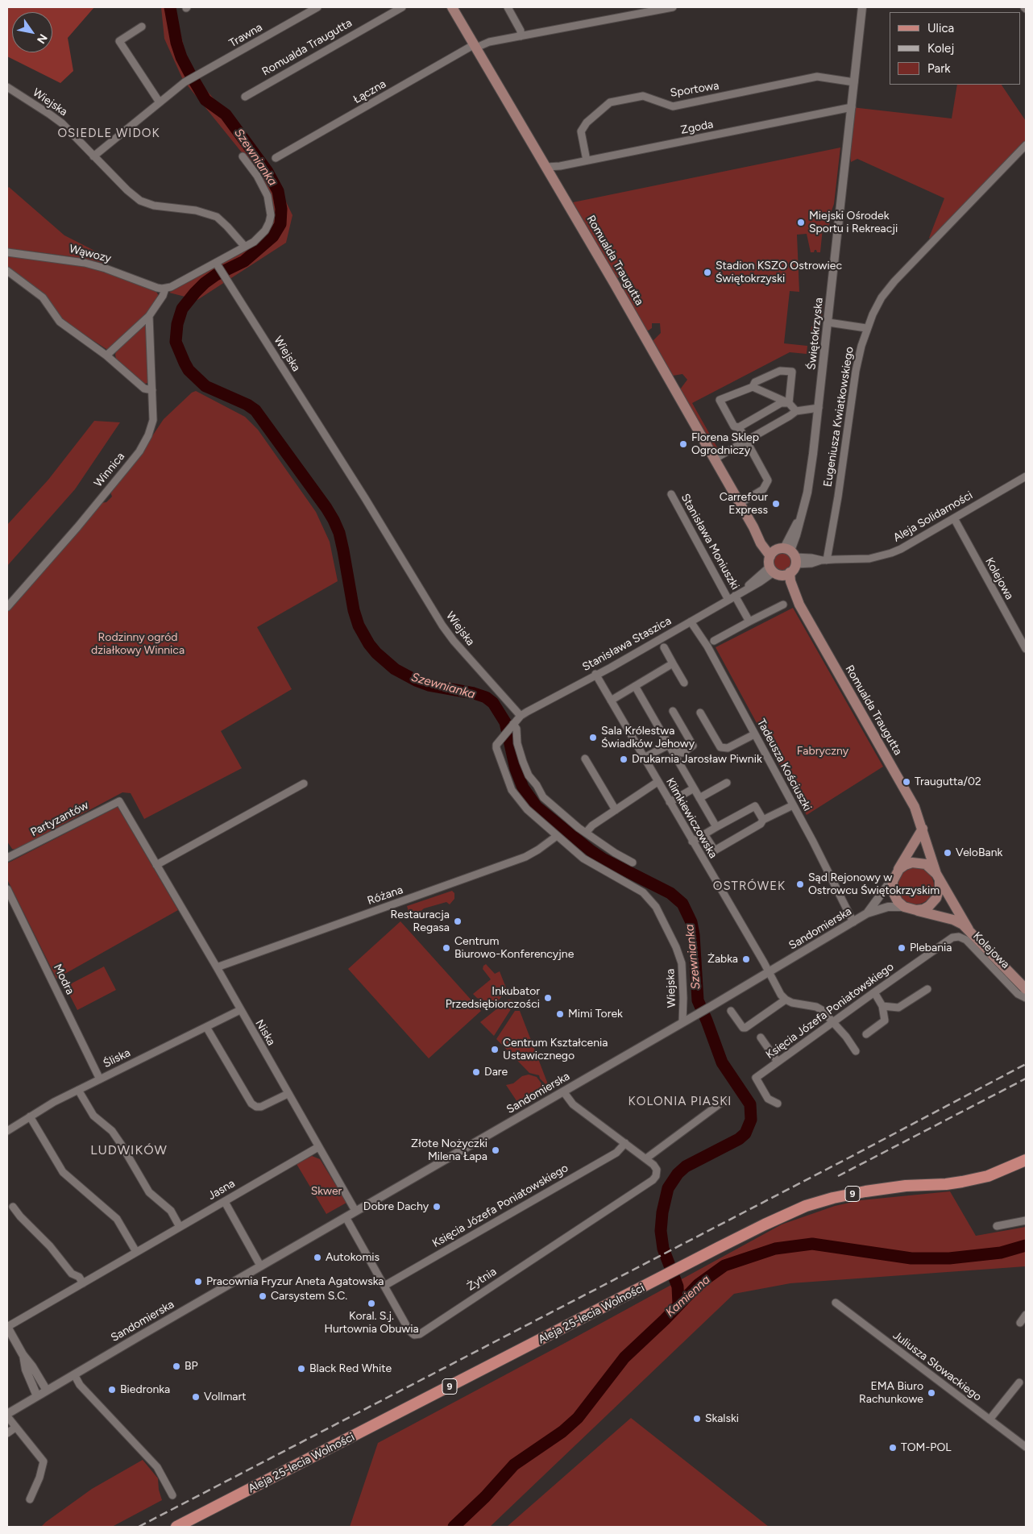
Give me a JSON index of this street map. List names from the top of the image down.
{
  "streets": {
    "main road": ["Romualda Traugutta", "9", "Aleja 25-lecia Wolności"],
    "street": [
      "Trawna",
      "Sportowa",
      "Łączna",
      "Wiejska",
      "Zgoda",
      "Wąwozy",
      "Świętokrzyska",
      "Eugeniusza Kwiatkowskiego",
      "Winnica",
      "Aleja Solidarności",
      "Stanisława Moniuszki",
      "Kolejowa",
      "Stanisława Staszica",
      "Tadeusza Kościuszki",
      "Klimkiewiczowska",
      "Partyzantów",
      "Różana",
      "Sandomierska",
      "Modra",
      "Księcia Józefa Poniatowskiego",
      "Niska",
      "Śliska",
      "Jasna",
      "Żytnia",
      "Juliusza Słowackiego"
    ]
  },
  "crossings": [
    ["Romualda Traugutta", "Łączna"],
    ["Romualda Traugutta", "Zgoda"],
    ["Romualda Traugutta", "Świętokrzyska"],
    ["Romualda Traugutta", "Aleja Solidarności"],
    ["Romualda Traugutta", "Stanisława Staszica"],
    ["Romualda Traugutta", "Sandomierska"],
    ["Sportowa", "Zgoda"],
    ["Sportowa", "Świętokrzyska"],
    ["Wiejska", "Stanisława Staszica"],
    ["Wiejska", "Różana"],
    ["Wiejska", "Sandomierska"],
    ["Zgoda", "Świętokrzyska"],
    ["Świętokrzyska", "Aleja Solidarności"],
    ["Świętokrzyska", "Stanisława Staszica"],
    ["Eugeniusza Kwiatkowskiego", "Aleja Solidarności"],
    ["Aleja Solidarności", "Kolejowa"],
    ["Aleja Solidarności", "Stanisława Staszica"],
    ["Stanisława Moniuszki", "Stanisława Staszica"],
    ["Kolejowa", "Księcia Józefa Poniatowskiego"],
    ["Stanisława Staszica", "Tadeusza Kościuszki"],
    ["Stanisława Staszica", "Klimkiewiczowska"],
    ["Tadeusza Kościuszki", "Sandomierska"],
    ["Klimkiewiczowska", "Sandomierska"],
    ["Partyzantów", "Niska"],
    ["Różana", "Niska"],
    ["Sandomierska", "Niska"],
    ["Sandomierska", "Żytnia"],
    ["Modra", "Śliska"],
    ["Księcia Józefa Poniatowskiego", "Żytnia"],
    ["Niska", "Śliska"],
    ["Niska", "Jasna"]
  ],
  "districts": [
    "OSIEDLE WIDOK",
    "OSTRÓWEK",
    "KOLONIA PIASKI",
    "LUDWIKÓW"
  ],
  "water": ["Szewnianka", "Kamienna"],
  "parks": ["Rodzinny ogród działkowy Winnica", "Fabryczny", "Skwer"],
  "places": [
    "Miejski Ośrodek Sportu i Rekreacji",
    "Stadion KSZO Ostrowiec Świętokrzyski",
    "Florena Sklep Ogrodniczy",
    "Carrefour Express",
    "Sala Królestwa Świadków Jehowy",
    "Drukarnia Jarosław Piwnik",
    "Traugutta/02",
    "VeloBank",
    "Sąd Rejonowy w Ostrowcu Świętokrzyskim",
    "Restauracja Regasa",
    "Centrum Biurowo-Konferencyjne",
    "Plebania",
    "Żabka",
    "Inkubator Przedsiębiorczości",
    "Mimi Torek",
    "Centrum Kształcenia Ustawicznego",
    "Dare",
    "Złote Nożyczki Milena Łapa",
    "Dobre Dachy",
    "Autokomis",
    "Pracownia Fryzur Aneta Agatowska",
    "Carsystem S.C.",
    "Koral. S.j. Hurtownia Obuwia",
    "BP",
    "Black Red White",
    "Biedronka",
    "EMA Biuro Rachunkowe",
    "Vollmart",
    "Skalski",
    "TOM-POL"
  ],
  "legend": ["Ulica", "Kolej", "Park"],
  "north": "bottom right"
}
